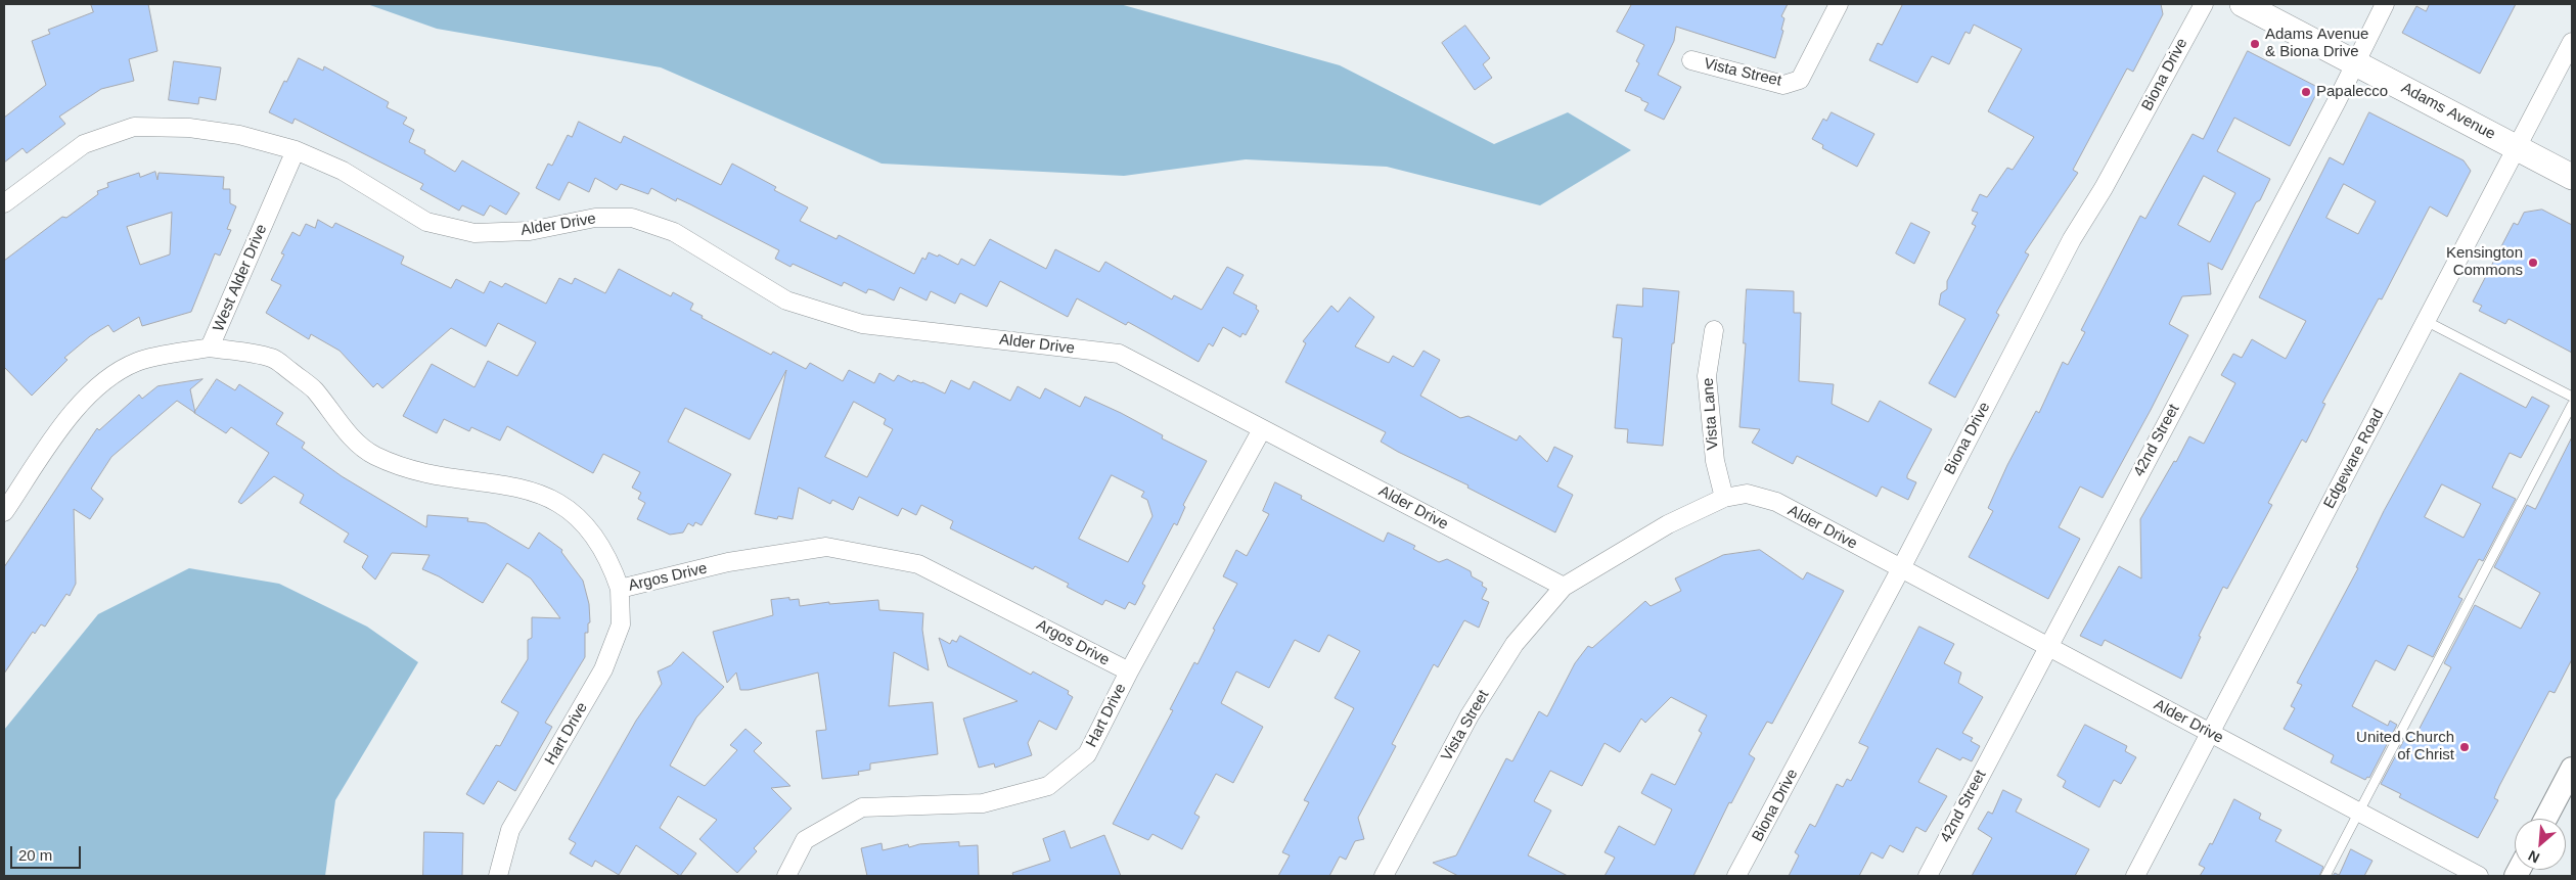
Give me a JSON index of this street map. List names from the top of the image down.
{
  "streets": {
    "main road": ["Adams Avenue"],
    "street": [
      "Vista Street",
      "Biona Drive",
      "Alder Drive",
      "West Alder Drive",
      "Vista Lane",
      "42nd Street",
      "Edgeware Road",
      "Argos Drive",
      "Hart Drive"
    ]
  },
  "crossings": [
    ["Vista Street", "Alder Drive"],
    ["Biona Drive", "Alder Drive"],
    ["Adams Avenue", "42nd Street"],
    ["Adams Avenue", "Edgeware Road"],
    ["Alder Drive", "West Alder Drive"],
    ["Alder Drive", "Vista Lane"],
    ["Alder Drive", "42nd Street"],
    ["Alder Drive", "Edgeware Road"],
    ["Alder Drive", "Hart Drive"],
    ["West Alder Drive", "Argos Drive"],
    ["Argos Drive", "Hart Drive"]
  ],
  "places": [
    "Adams Avenue & Biona Drive",
    "Papalecco",
    "Kensington Commons",
    "United Church of Christ"
  ],
  "scale_bar": "20 m",
  "north": "bottom left"
}
